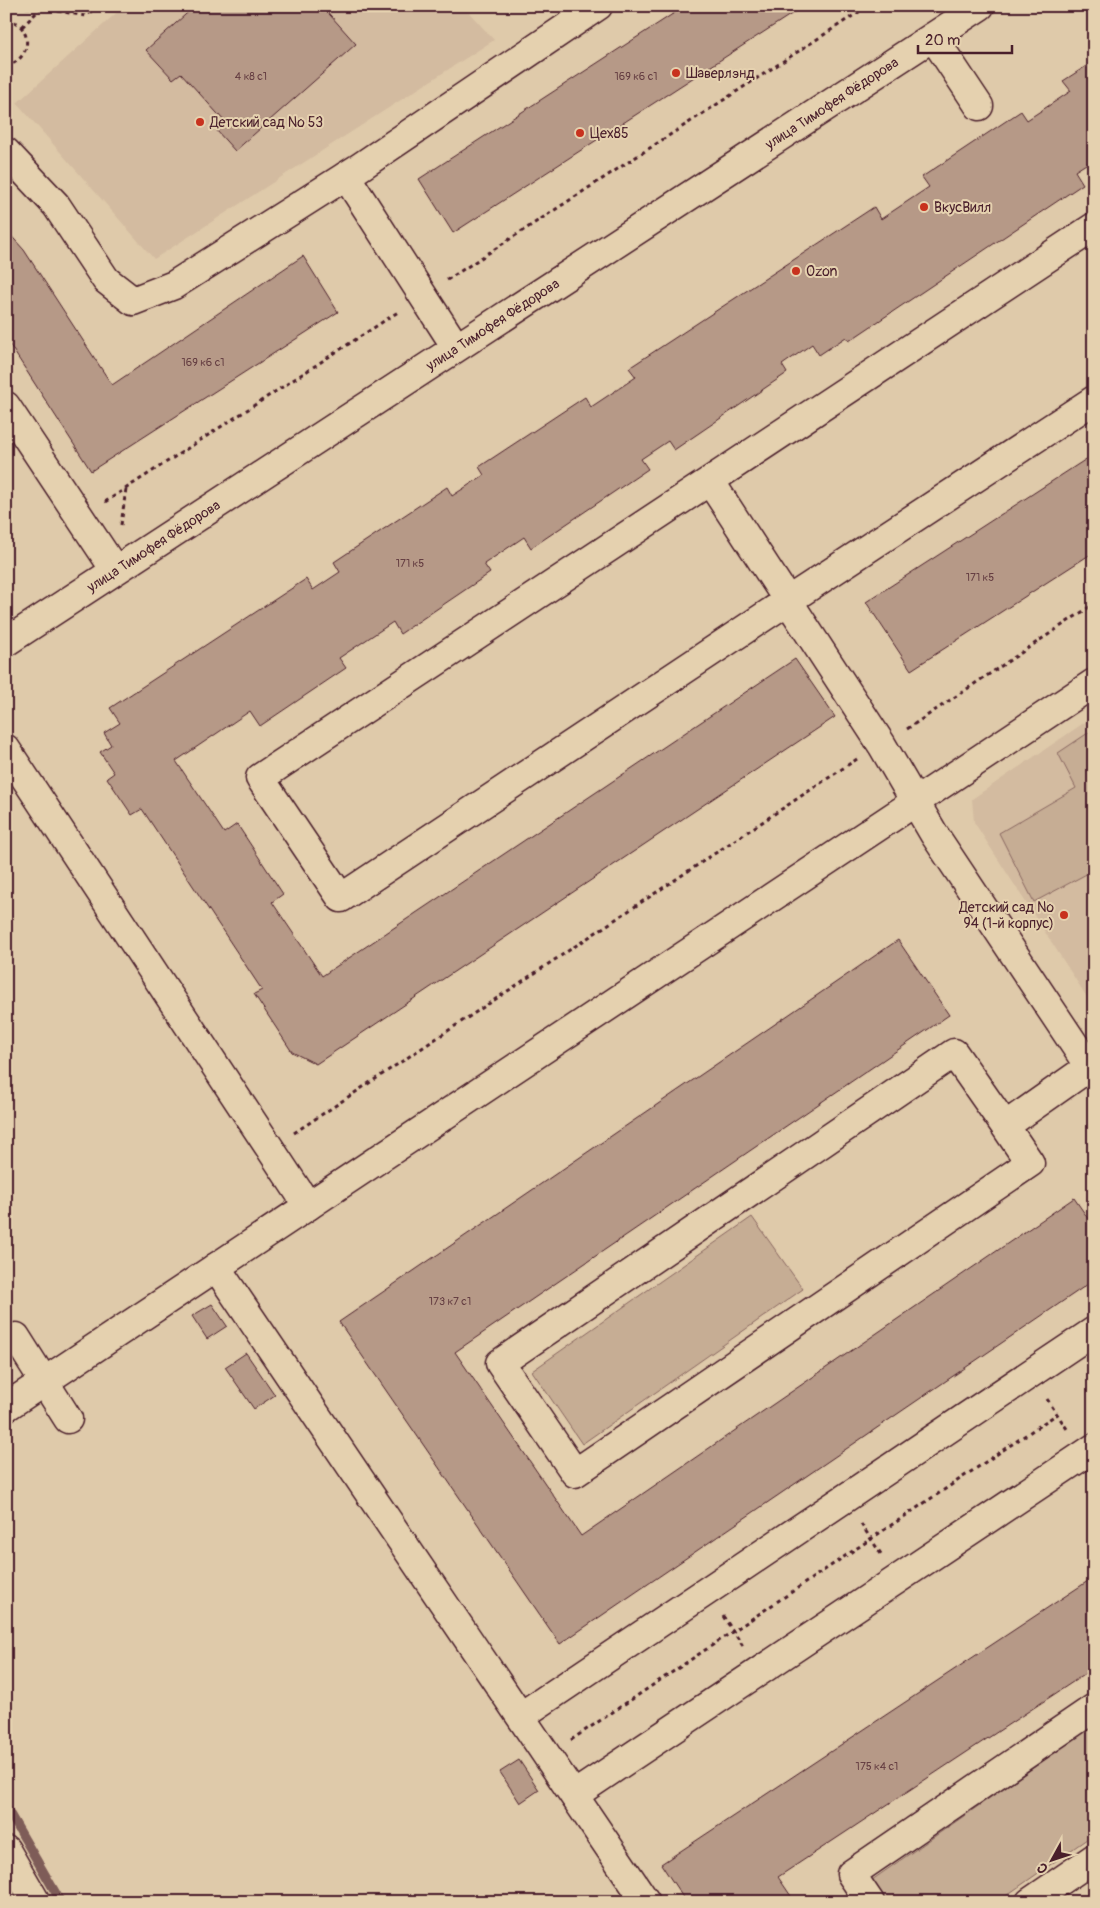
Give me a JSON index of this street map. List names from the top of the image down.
{
  "streets": {
    "street": ["улица Тимофея Фёдорова"]
  },
  "places": [
    "Шаверлэнд",
    "Детский сад № 53",
    "Цех85",
    "ВкусВилл",
    "Ozon",
    "Детский сад № 94 (1-й корпус)"
  ],
  "house_numbers": [
    "4 к8 с1",
    "169 к6 с1",
    "169 к6 с1",
    "171 к5",
    "171 к5",
    "173 к7 с1",
    "175 к4 с1"
  ],
  "scale_bar": "20 m",
  "north": "bottom left"
}
